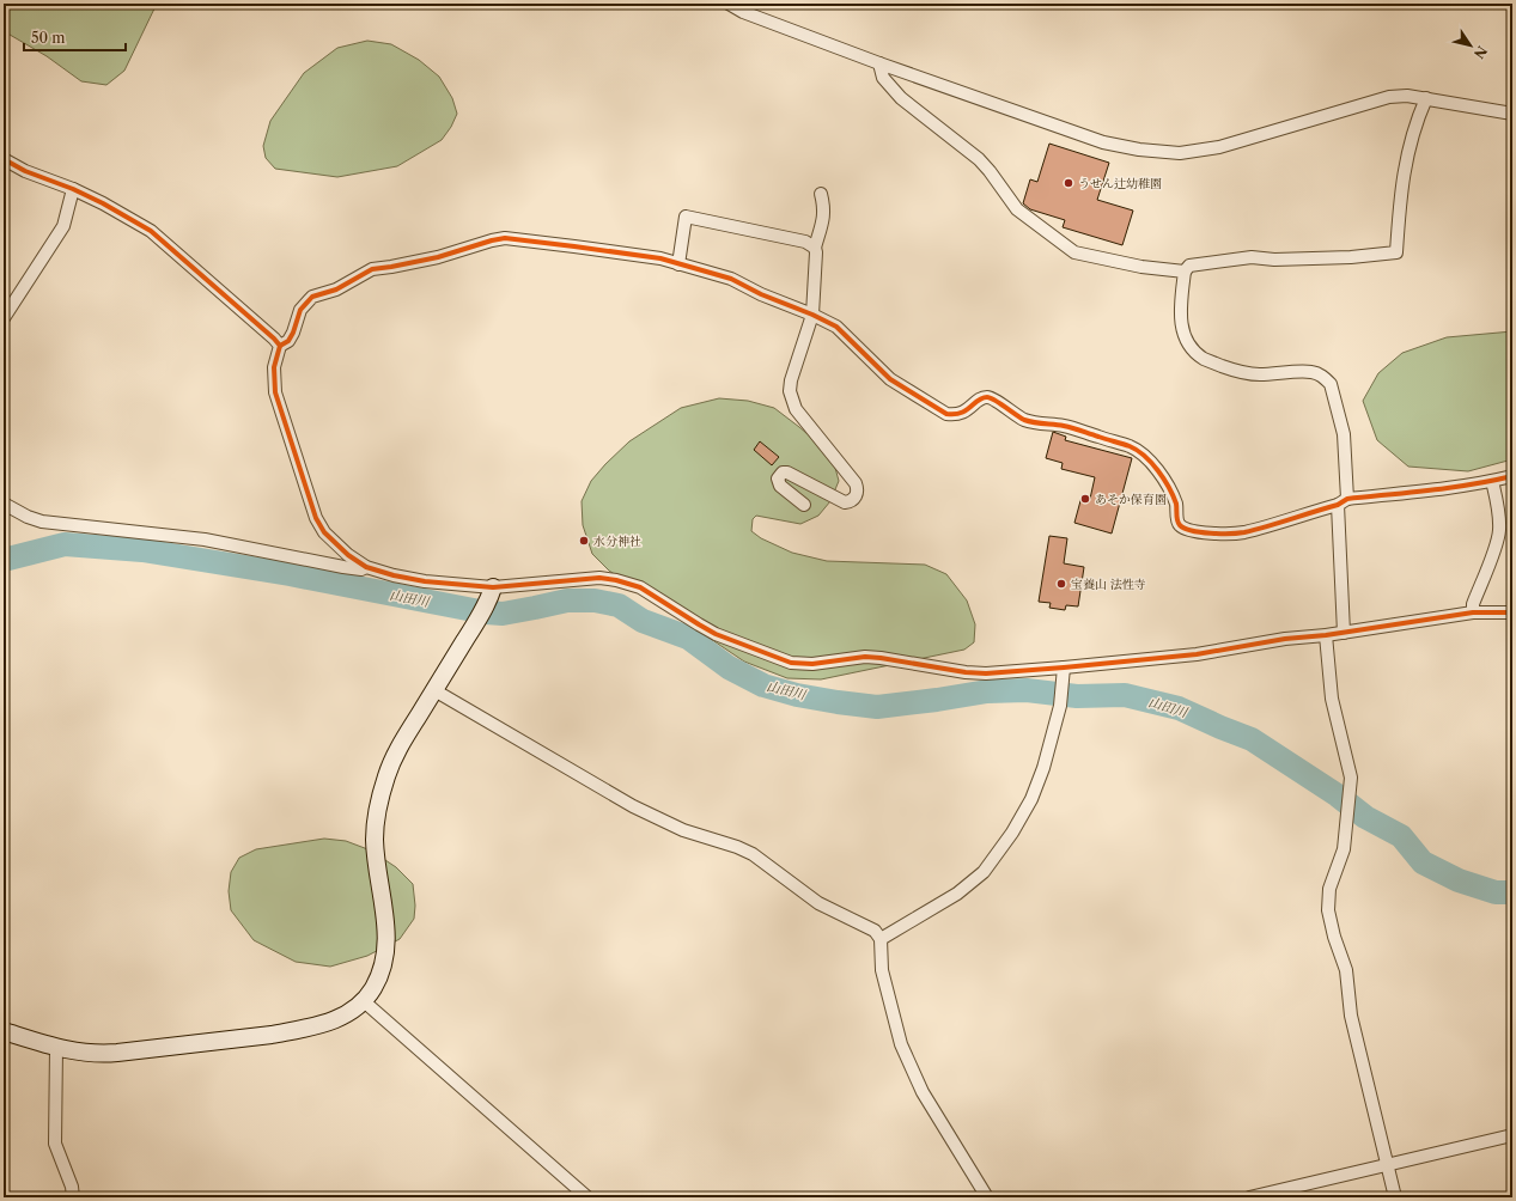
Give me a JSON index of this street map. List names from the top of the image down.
{
  "water": ["山田川"],
  "places": [
    "うせん辻幼稚園",
    "あそか保育園",
    "水分神社",
    "宝養山 法性寺"
  ],
  "scale_bar": "50 m",
  "north": "bottom right"
}
